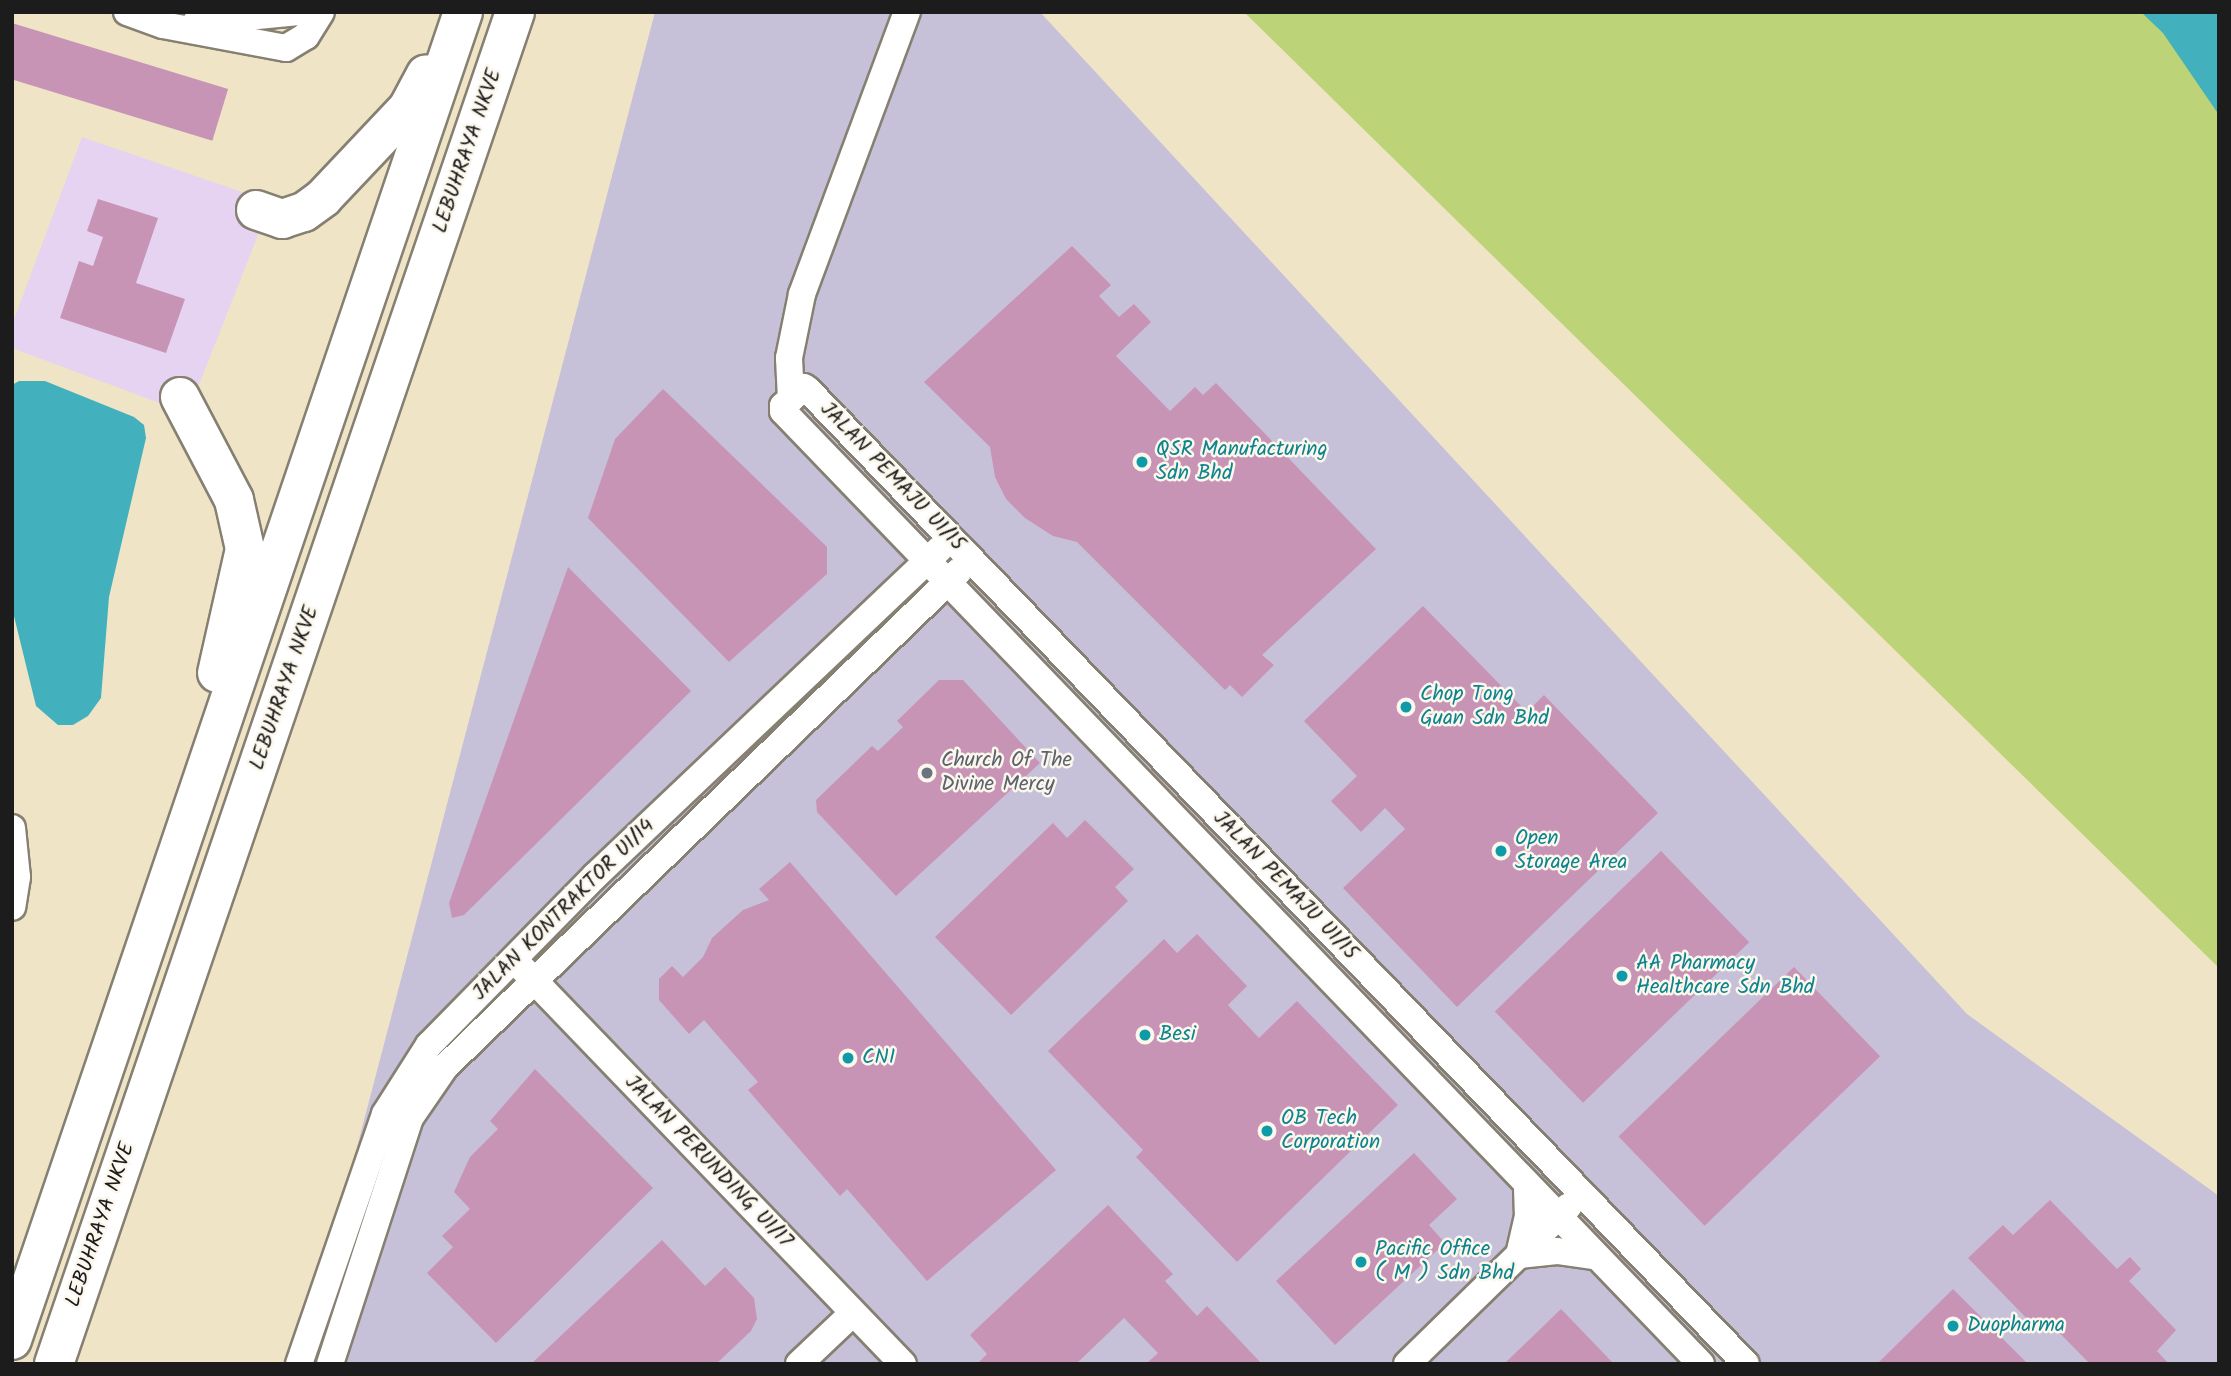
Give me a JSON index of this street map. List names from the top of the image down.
{
  "streets": {
    "highway": ["LEBUHRAYA NKVE"],
    "street": ["JALAN PEMAJU U1/15", "JALAN KONTRAKTOR U1/14", "JALAN PERUNDING U1/17"]
  },
  "crossings": [
    ["JALAN PEMAJU U1/15", "JALAN KONTRAKTOR U1/14"],
    ["JALAN KONTRAKTOR U1/14", "JALAN PERUNDING U1/17"]
  ],
  "places": [
    "QSR Manufacturing Sdn Bhd",
    "Chop Tong Guan Sdn Bhd",
    "Church Of The Divine Mercy",
    "Open Storage Area",
    "AA Pharmacy Healthcare Sdn Bhd",
    "Besi",
    "CNI",
    "OB Tech Corporation",
    "Pacific Office ( M ) Sdn Bhd",
    "Duopharma"
  ]
}
